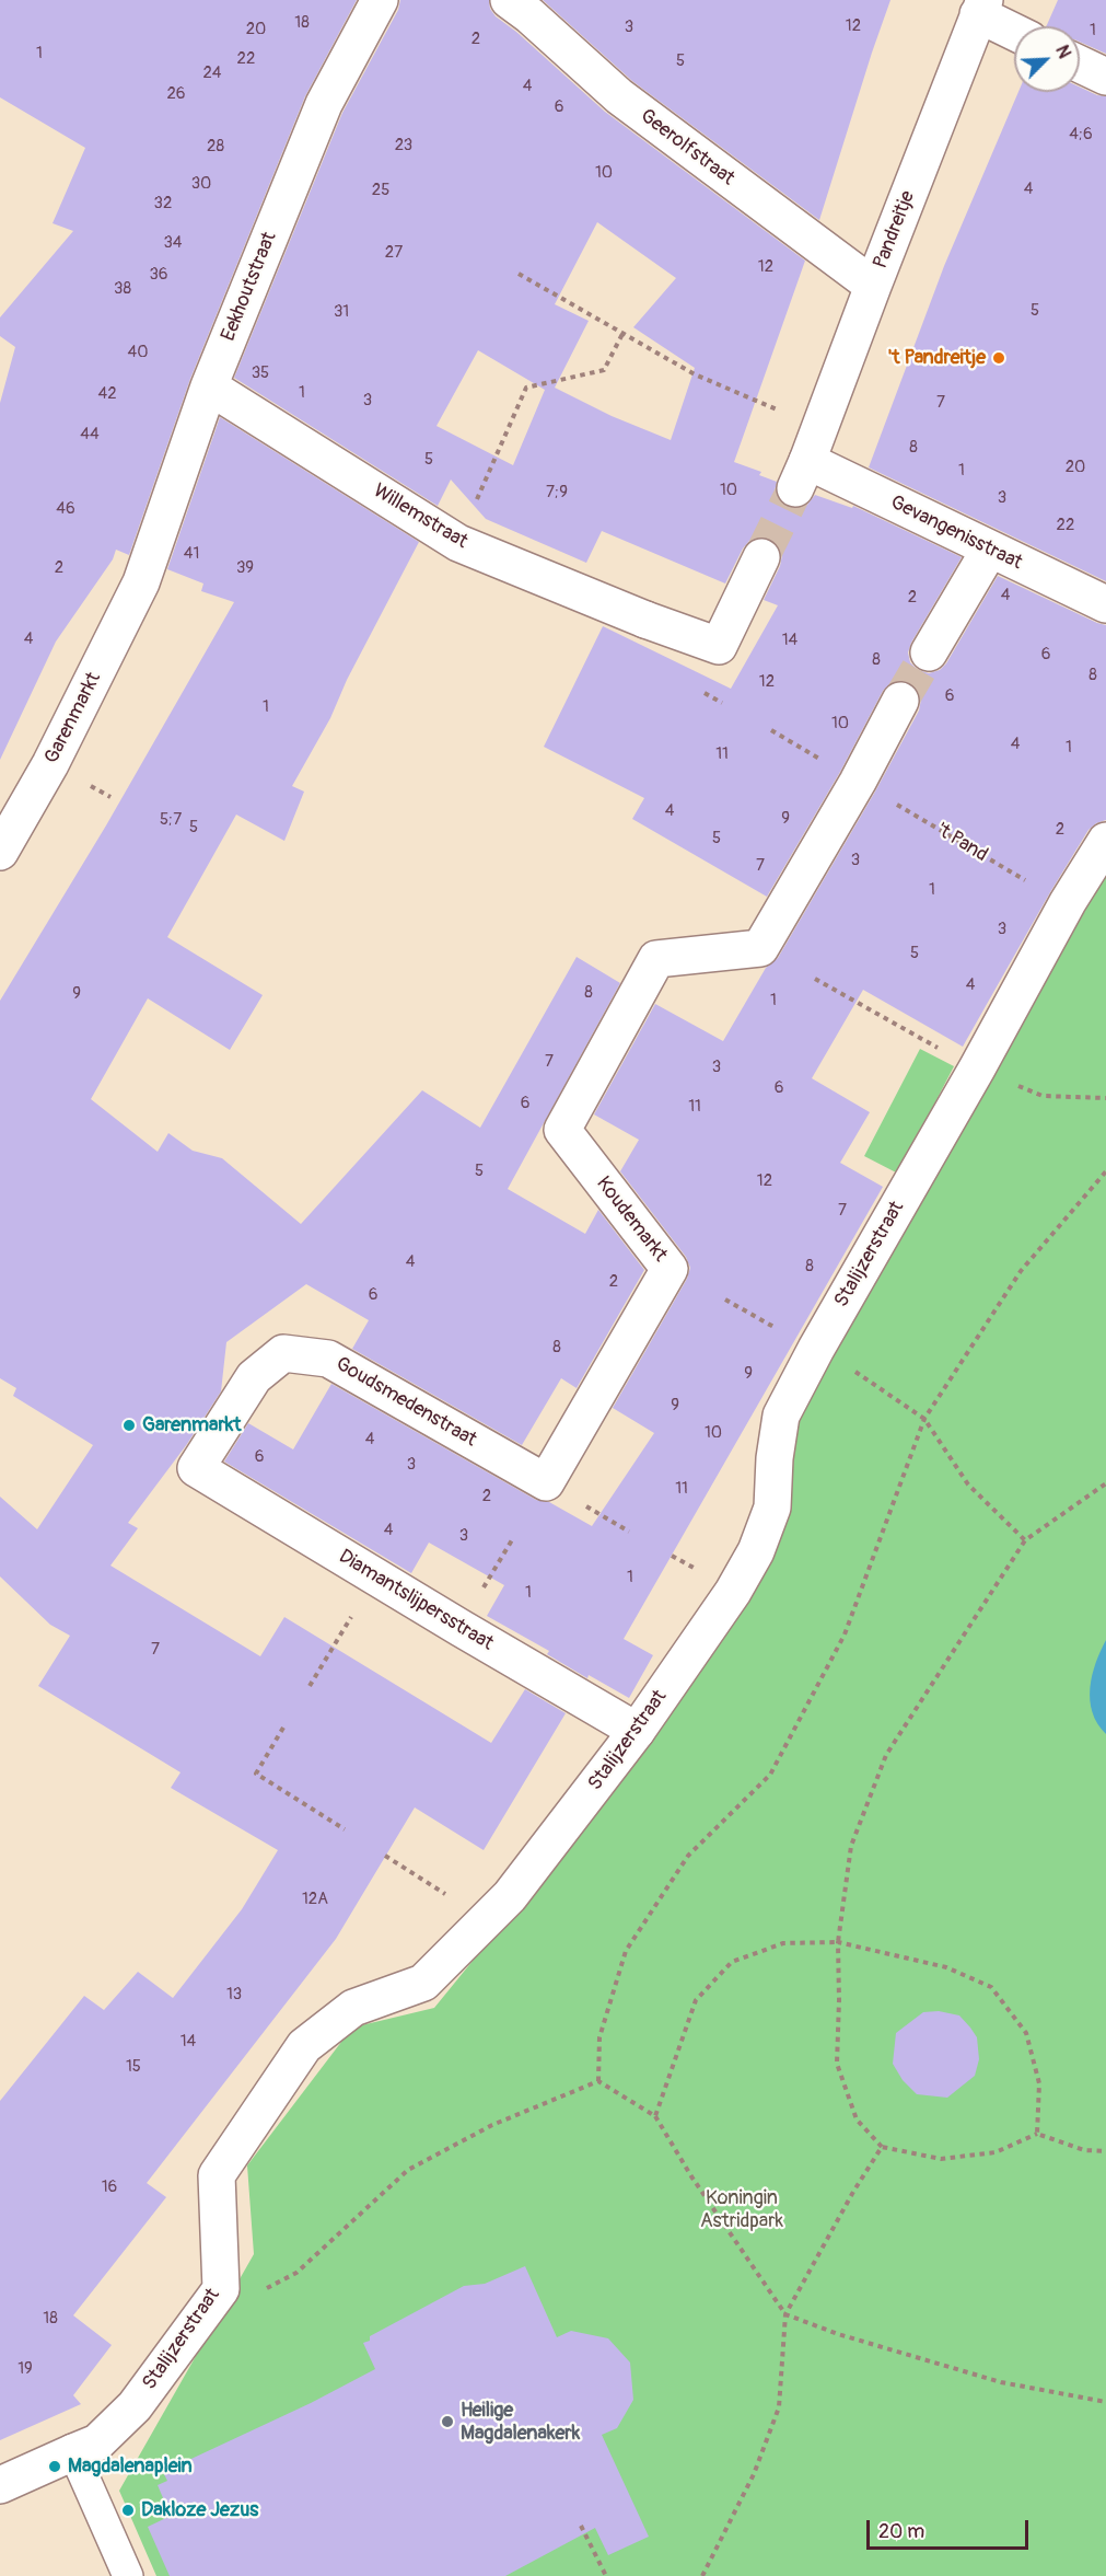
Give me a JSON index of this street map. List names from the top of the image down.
{
  "streets": {
    "street": [
      "Geerolfstraat",
      "Pandreitje",
      "Eekhoutstraat",
      "Willemstraat",
      "Gevangenisstraat",
      "Garenmarkt",
      "Koudemarkt",
      "Stalijzerstraat",
      "Goudsmedenstraat",
      "Diamantslijpersstraat"
    ],
    "path": ["'t Pand"]
  },
  "crossings": [
    ["Geerolfstraat", "Pandreitje"],
    ["Pandreitje", "Gevangenisstraat"],
    ["Eekhoutstraat", "Willemstraat"],
    ["Eekhoutstraat", "Garenmarkt"],
    ["'t Pand", "Koudemarkt"],
    ["'t Pand", "Stalijzerstraat"],
    ["Koudemarkt", "Goudsmedenstraat"],
    ["Stalijzerstraat", "Diamantslijpersstraat"],
    ["Goudsmedenstraat", "Diamantslijpersstraat"]
  ],
  "parks": ["Koningin Astridpark"],
  "places": [
    "'t Pandreitje",
    "Garenmarkt",
    "Heilige Magdalenakerk",
    "Magdalenaplein",
    "Dakloze Jezus"
  ],
  "house_numbers": [
    "18",
    "12",
    "3",
    "20",
    "1",
    "2",
    "1",
    "22",
    "5",
    "24",
    "4",
    "26",
    "6",
    "4;6",
    "23",
    "28",
    "10",
    "30",
    "4",
    "25",
    "32",
    "34",
    "27",
    "12",
    "36",
    "38",
    "5",
    "31",
    "40",
    "35",
    "1",
    "42",
    "3",
    "7",
    "44",
    "8",
    "5",
    "20",
    "1",
    "10",
    "7;9",
    "3",
    "46",
    "22",
    "41",
    "2",
    "39",
    "4",
    "2",
    "4",
    "14",
    "6",
    "8",
    "8",
    "12",
    "6",
    "1",
    "10",
    "4",
    "1",
    "11",
    "4",
    "9",
    "5;7",
    "5",
    "2",
    "5",
    "3",
    "7",
    "1",
    "3",
    "5",
    "4",
    "8",
    "9",
    "1",
    "7",
    "3",
    "6",
    "6",
    "11",
    "5",
    "12",
    "7",
    "4",
    "8",
    "2",
    "6",
    "8",
    "9",
    "9",
    "10",
    "4",
    "6",
    "3",
    "11",
    "2",
    "4",
    "3",
    "1",
    "1",
    "7",
    "12A",
    "13",
    "14",
    "15",
    "16",
    "18",
    "19"
  ],
  "scale_bar": "20 m",
  "north": "top right"
}
